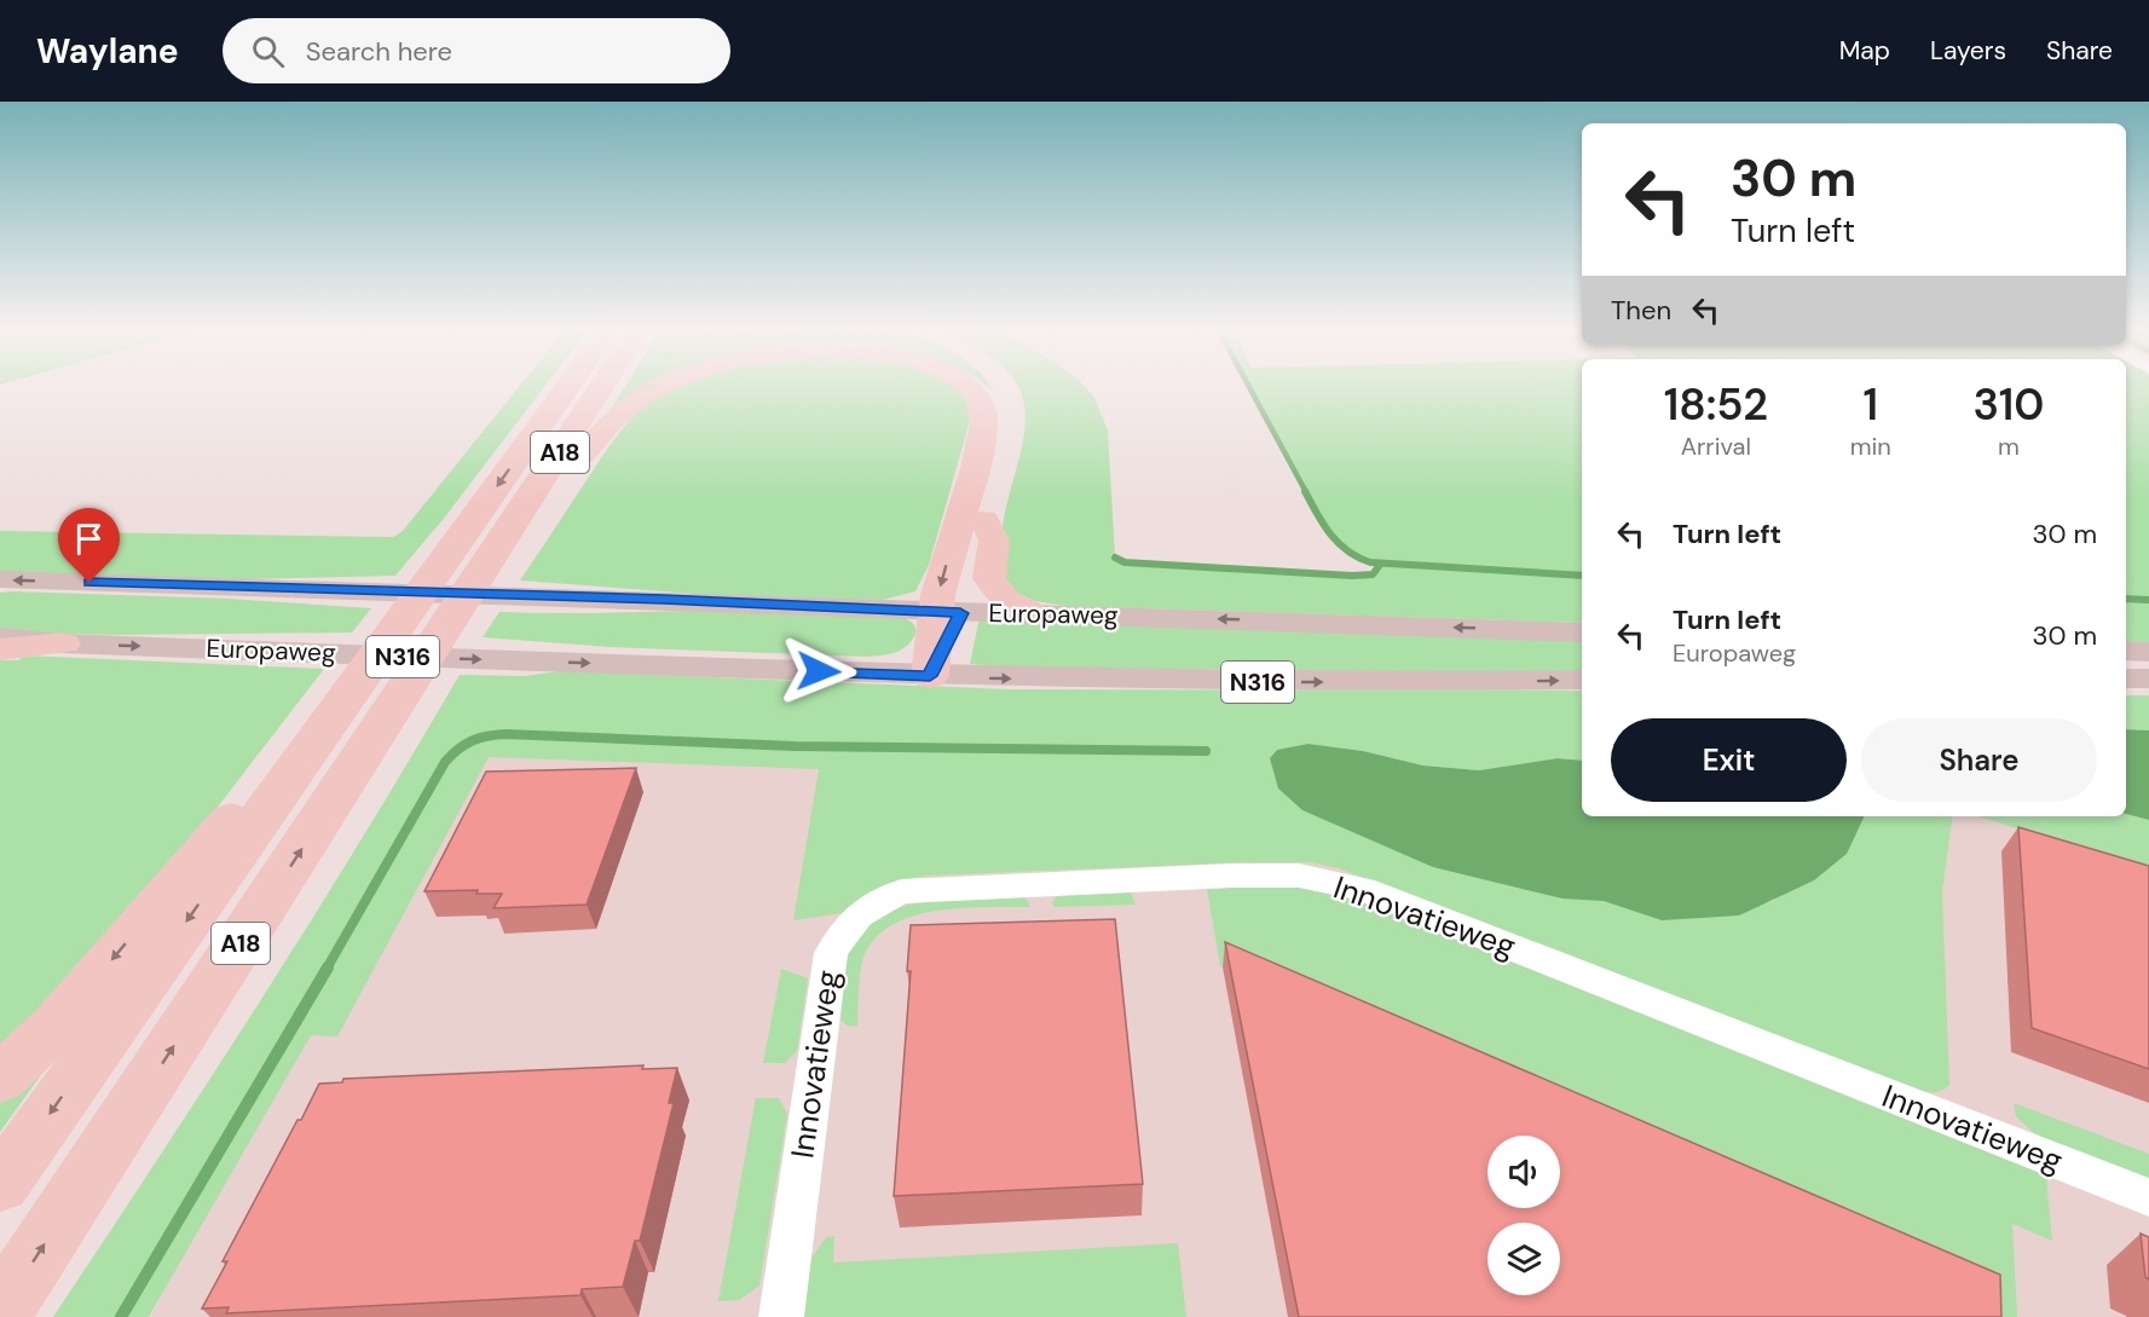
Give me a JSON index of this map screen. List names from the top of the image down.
{
  "streets": {
    "highway": ["A18"],
    "main road": ["Europaweg", "N316"],
    "street": ["Innovatieweg"]
  },
  "crossings": [
    ["A18", "Europaweg"]
  ],
  "page": {
    "header": "Waylane",
    "search": "Search here",
    "nav": ["Map", "Layers", "Share"],
    "turn": ["30 m", "Turn left"],
    "then": "Then",
    "eta": [
      "18:52",
      "Arrival",
      "1",
      "min",
      "310",
      "m"
    ],
    "list": [
      {
        "name": "Turn left",
        "value": "30 m"
      },
      {
        "name": "Turn left",
        "note": "Europaweg",
        "value": "30 m"
      }
    ],
    "buttons": ["Exit", "Share"]
  }
}
